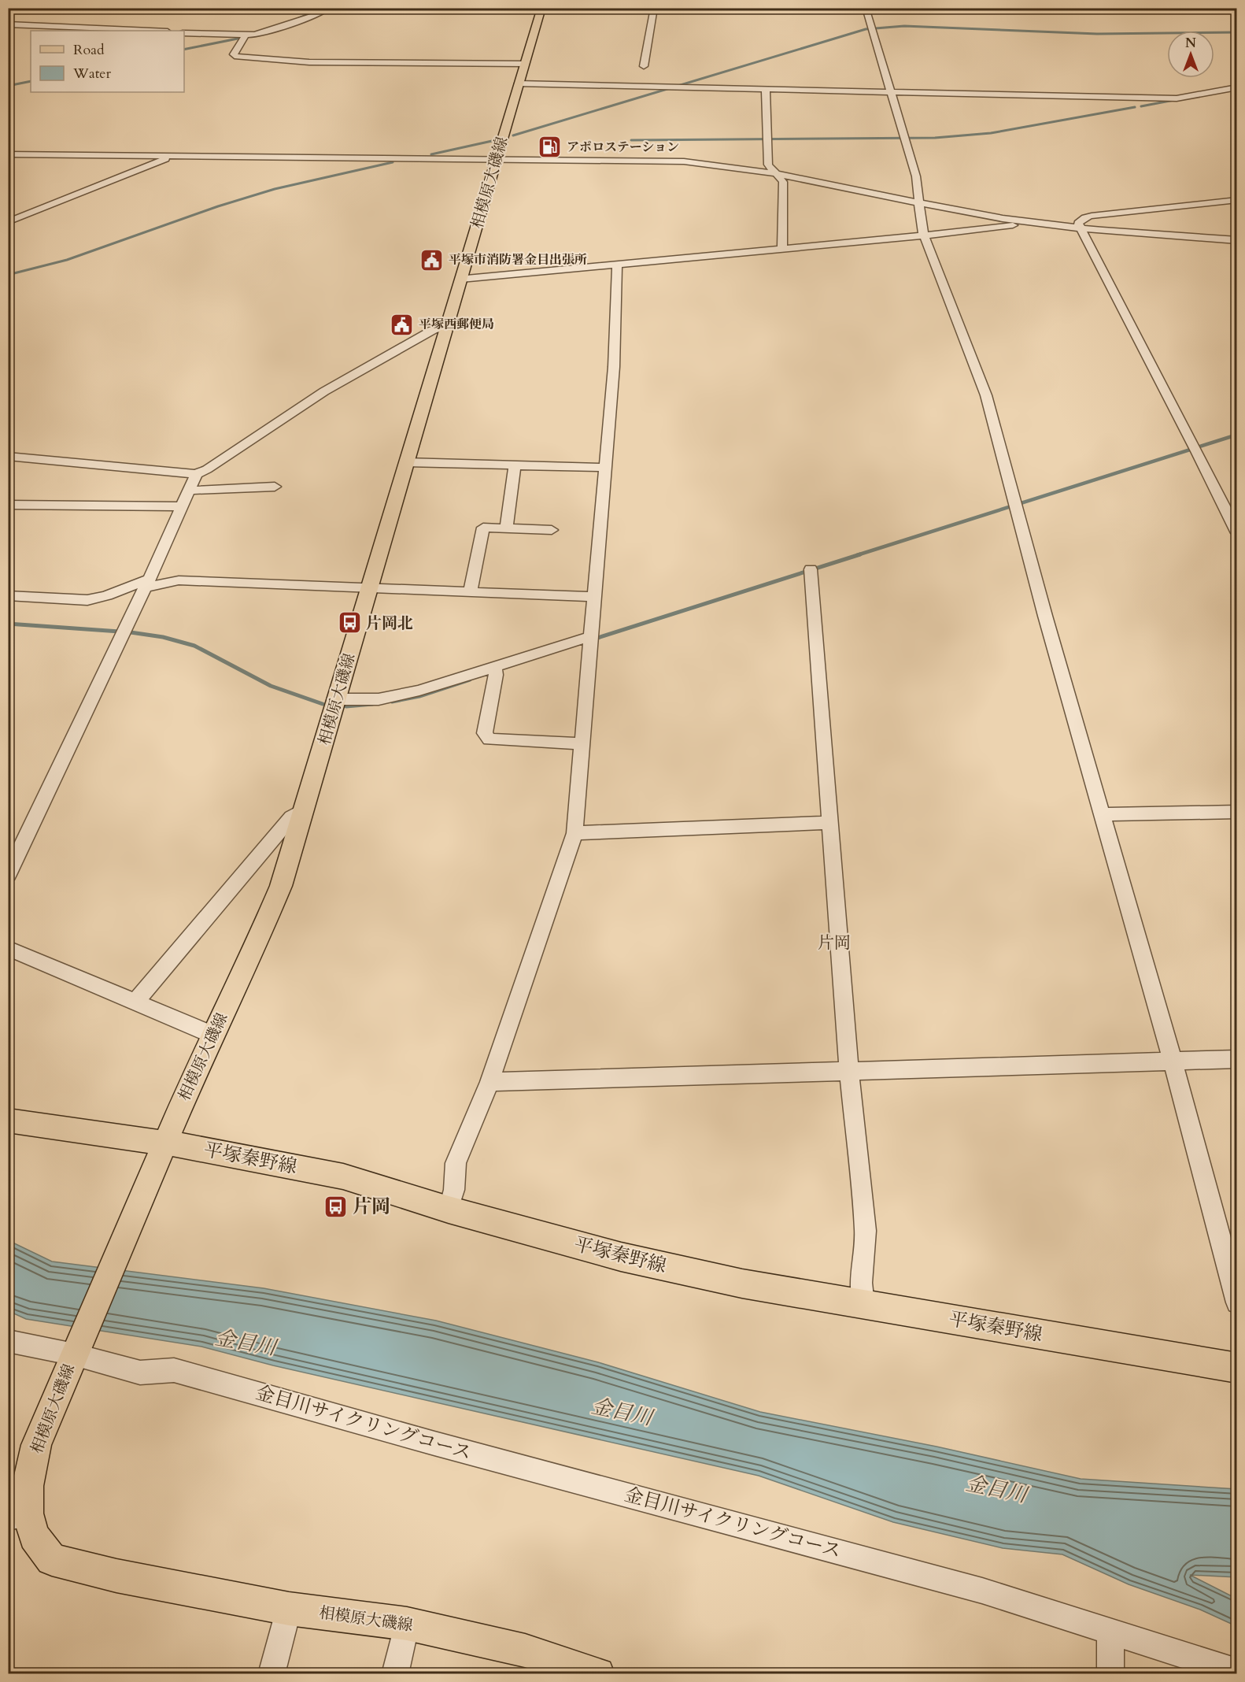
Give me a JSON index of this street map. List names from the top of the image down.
{
  "streets": {
    "main road": ["相模原大磯線", "平塚秦野線"],
    "street": ["金目川サイクリングコース"]
  },
  "crossings": [
    ["相模原大磯線", "平塚秦野線"],
    ["相模原大磯線", "金目川サイクリングコース"]
  ],
  "districts": ["片岡"],
  "water": ["金目川"],
  "places": {
    "fuel station": ["アポロステーション"],
    "public building": ["平塚市消防署金目出張所", "平塚西郵便局"],
    "bus stop": ["片岡北", "片岡"]
  },
  "legend": ["Road", "Water"],
  "north": "top"
}
